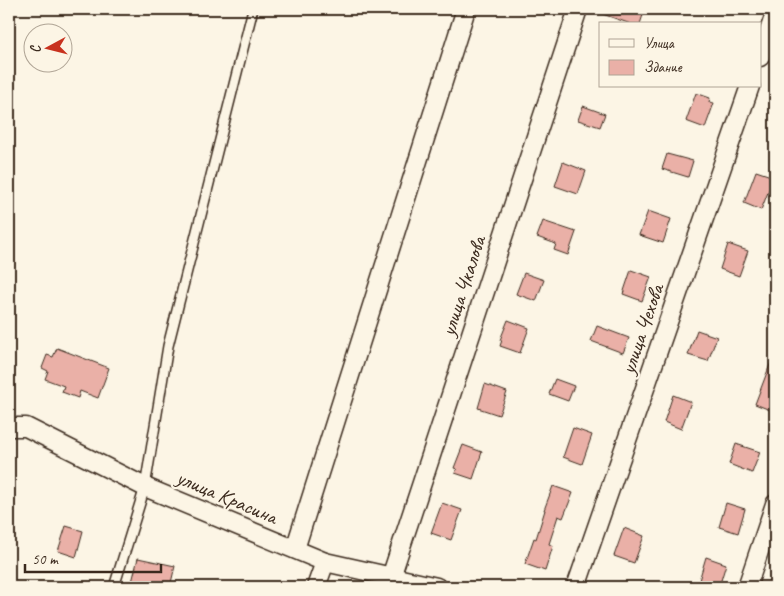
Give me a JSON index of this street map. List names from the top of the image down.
{
  "streets": {
    "street": ["улица Чкалова", "улица Чехова", "улица Красина"]
  },
  "crossings": [
    ["улица Чкалова", "улица Красина"]
  ],
  "legend": ["Улица", "Здание"],
  "scale_bar": "50 m",
  "north": "left"
}
